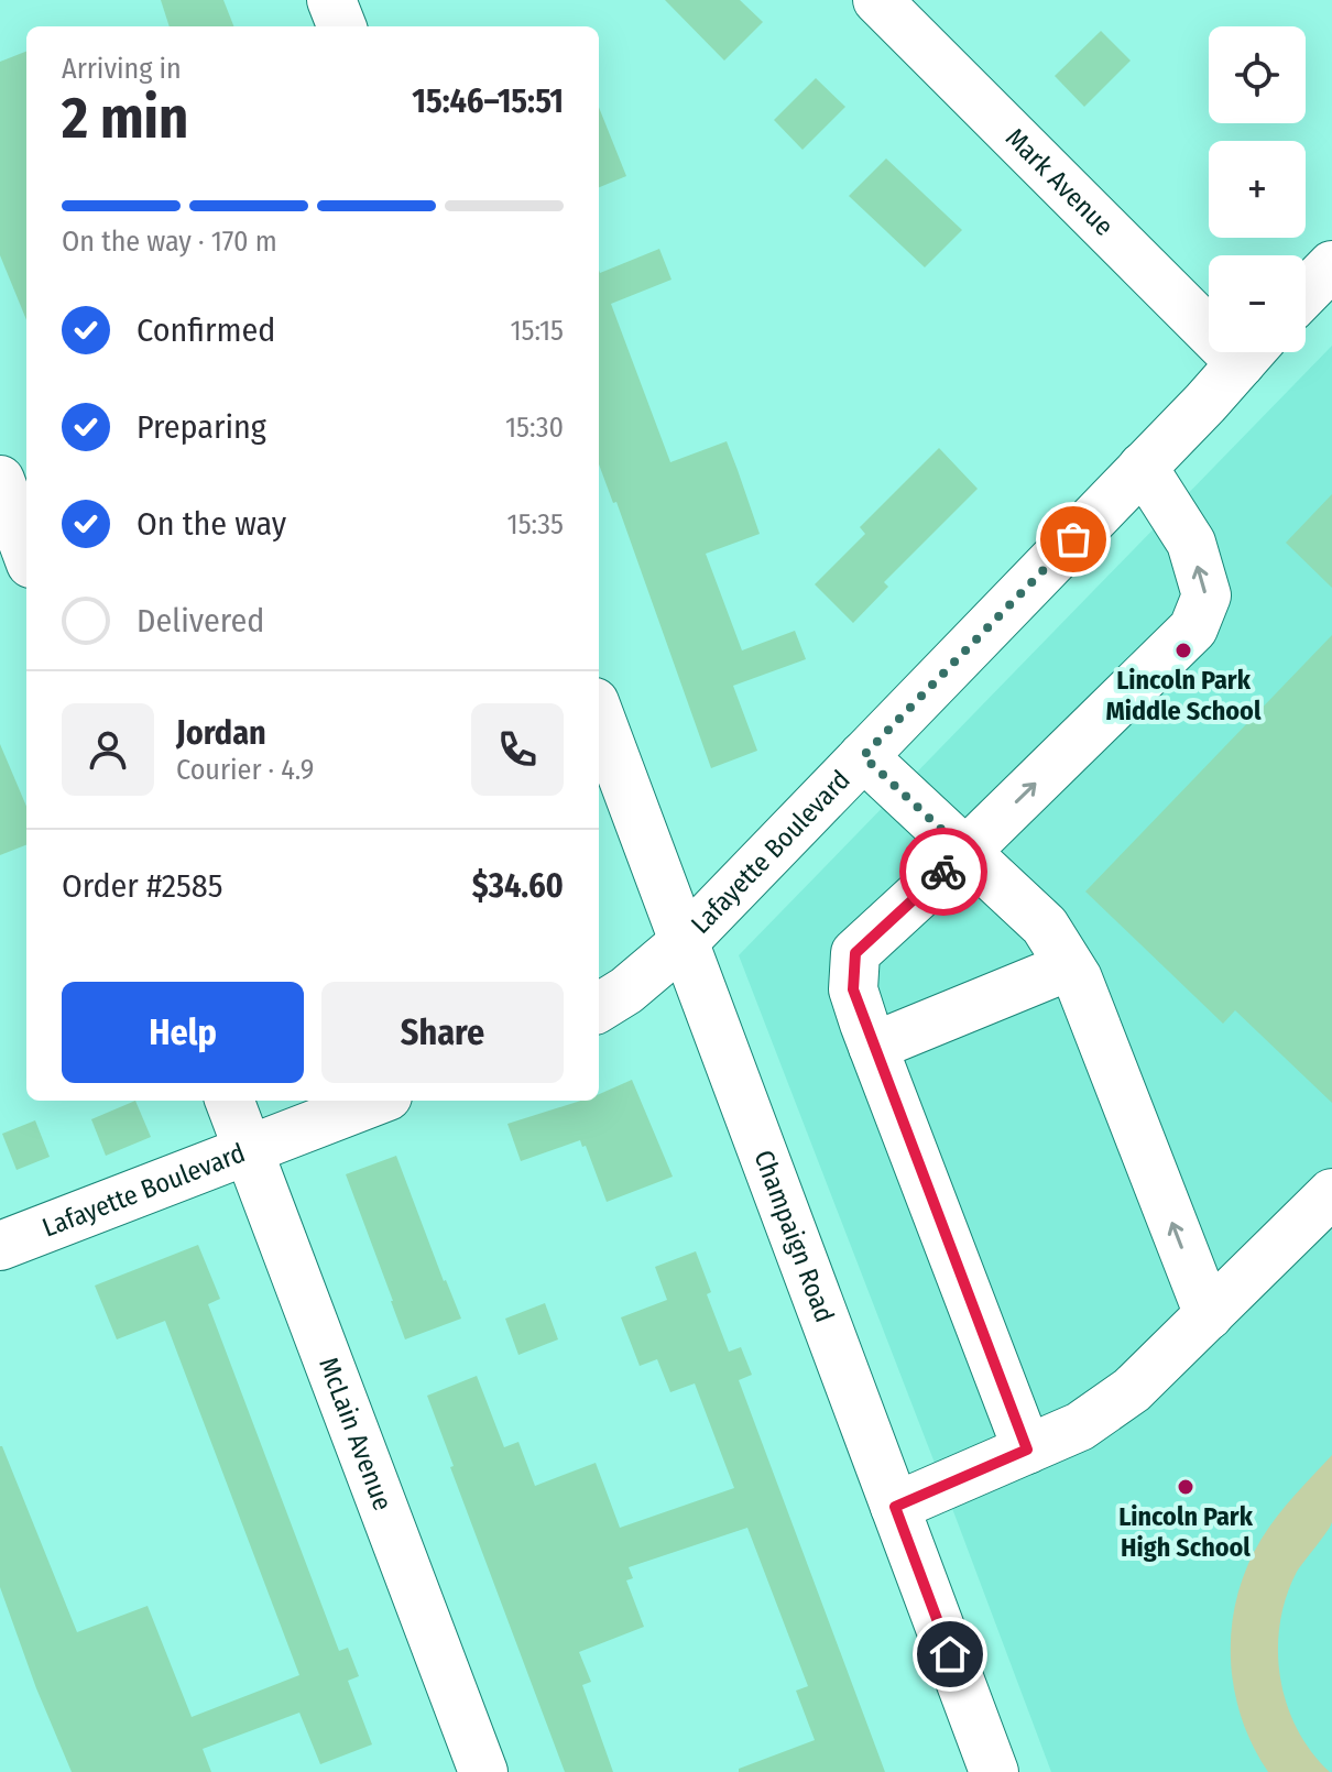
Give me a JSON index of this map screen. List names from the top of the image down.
{
  "streets": {
    "street": [
      "Mark Avenue",
      "Lafayette Boulevard",
      "Champaign Road",
      "McLain Avenue"
    ]
  },
  "crossings": [
    ["Lafayette Boulevard", "Champaign Road"],
    ["Lafayette Boulevard", "McLain Avenue"]
  ],
  "places": ["Lincoln Park Middle School", "Lincoln Park High School"],
  "page": {
    "map_buttons": ["+", "−"],
    "heading": ["2 min", "Arriving in", "15:46–15:51"],
    "panel": [
      "Jordan",
      "Courier · 4.9",
      "Order #2585",
      "$34.60"
    ],
    "bar": "On the way · 170 m",
    "list": [
      ["Confirmed", "15:15"],
      ["Preparing", "15:30"],
      ["On the way", "15:35"],
      "Delivered"
    ],
    "buttons": ["Help", "Share"]
  }
}
